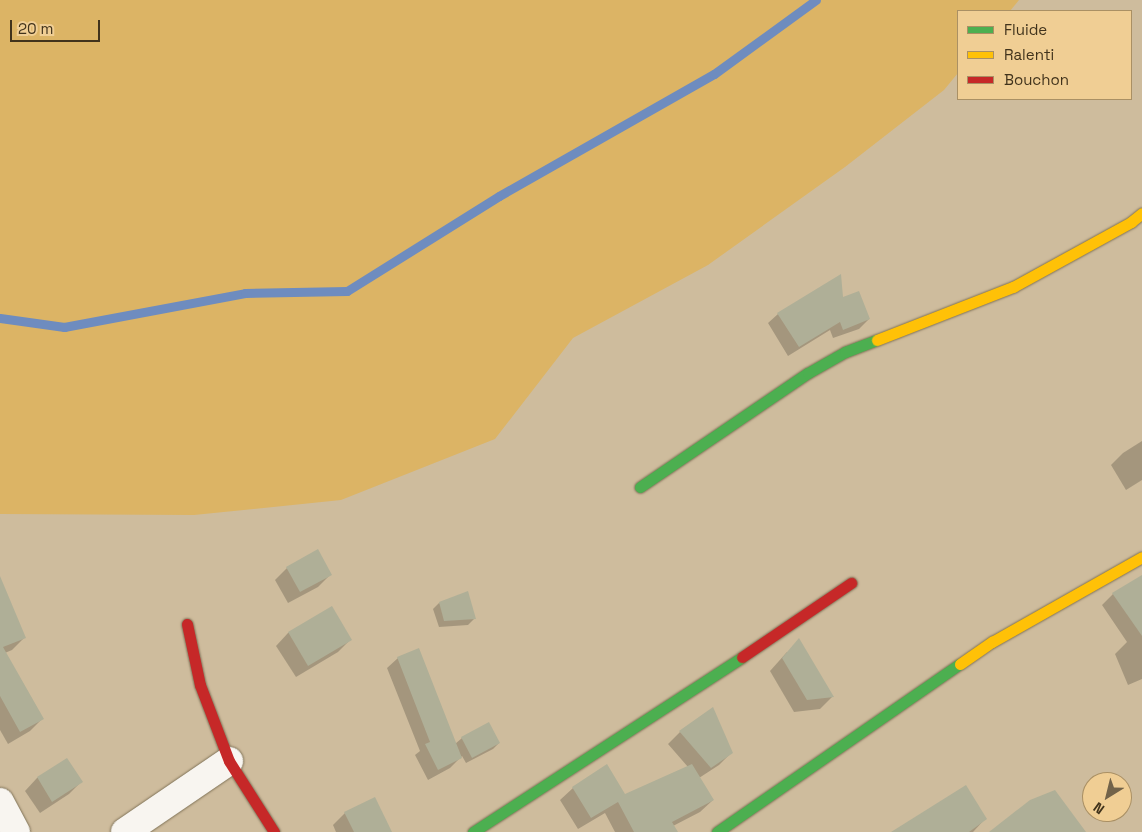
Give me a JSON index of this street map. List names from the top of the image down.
{
  "legend": ["Fluide", "Ralenti", "Bouchon"],
  "scale_bar": "20 m",
  "north": "bottom left"
}
